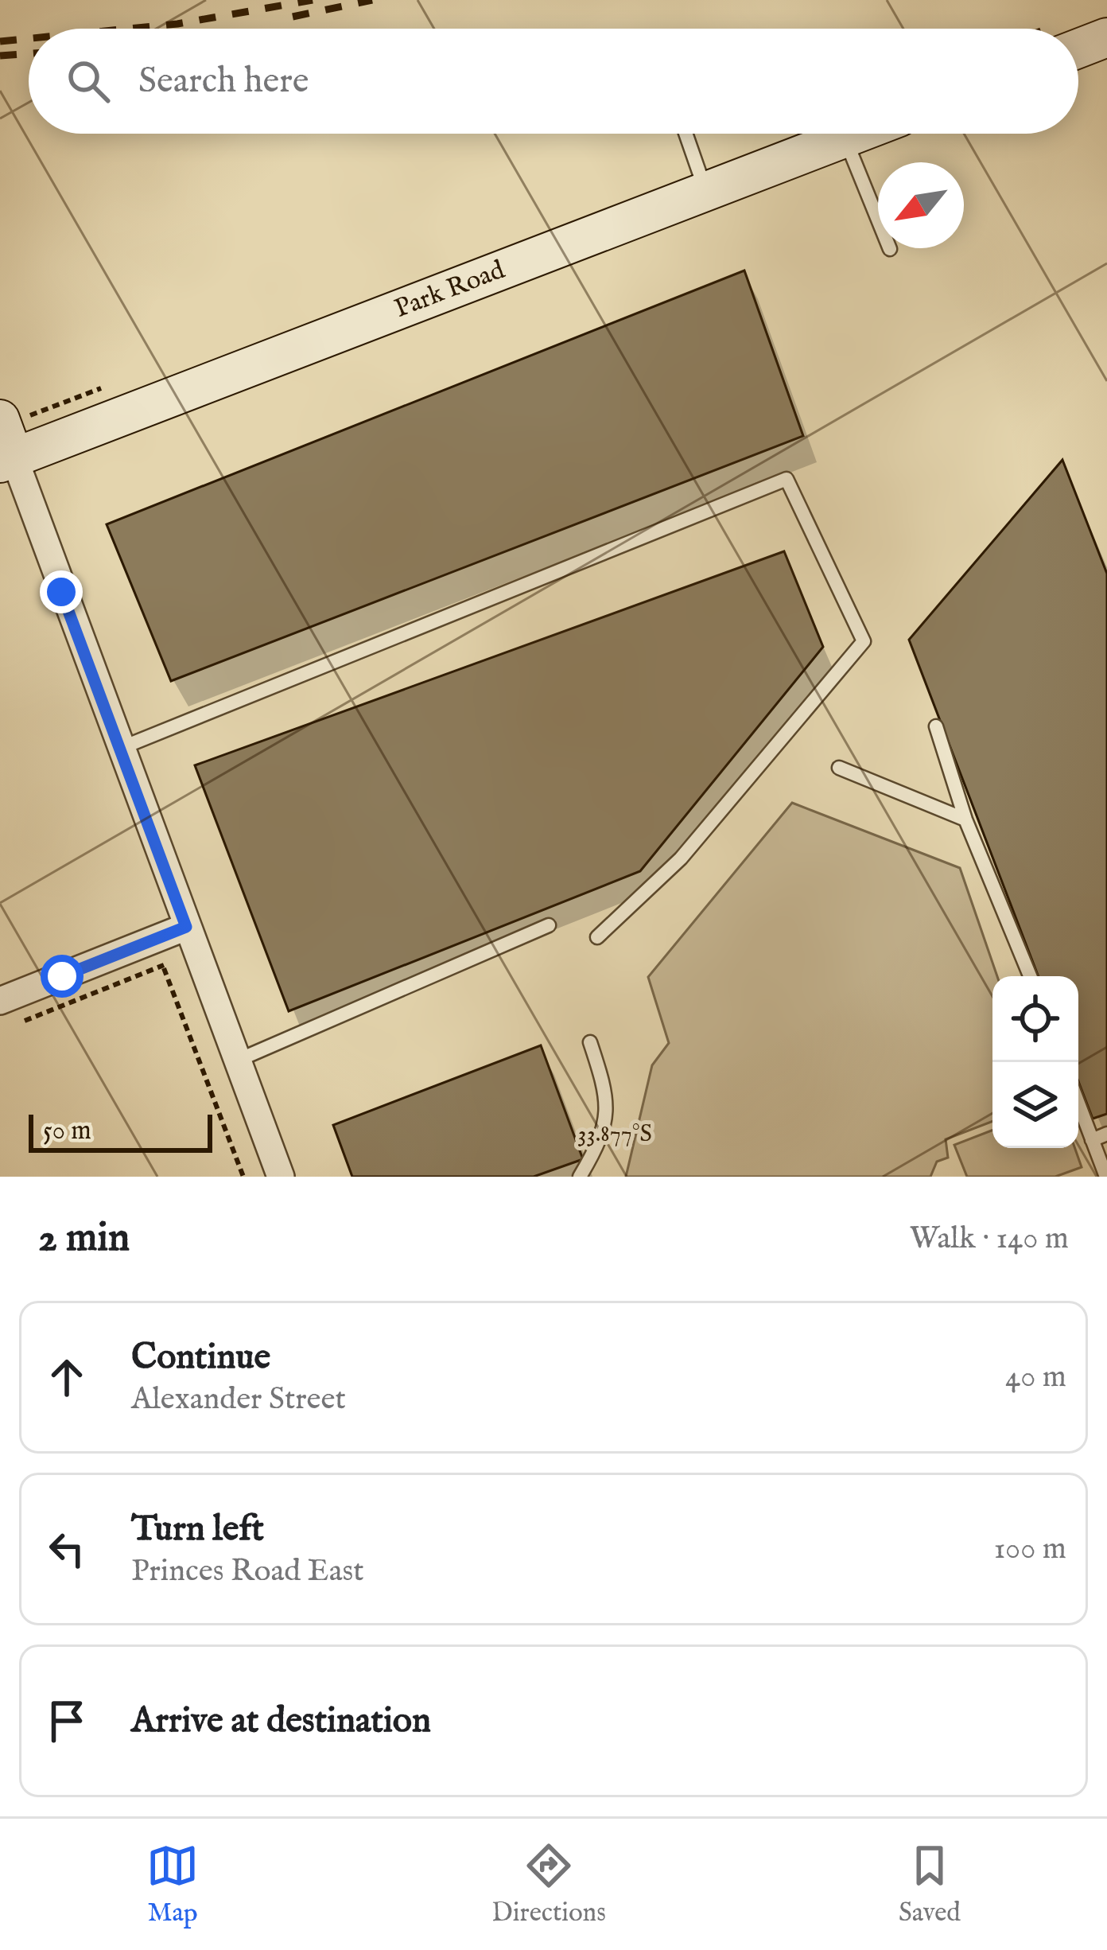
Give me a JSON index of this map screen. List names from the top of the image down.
{
  "streets": {
    "main road": ["Park Road"]
  },
  "scale_bar": "50 m",
  "north": "bottom left",
  "page": {
    "search": "Search here",
    "scale": "50 m",
    "heading": ["2 min", "Walk · 140 m"],
    "list": [
      ["Continue", "Alexander Street", "40 m"],
      ["Turn left", "Princes Road East", "100 m"],
      "Arrive at destination"
    ],
    "nav": ["Map", "Directions", "Saved"]
  },
  "coordinates": ["33.877°S"]
}
